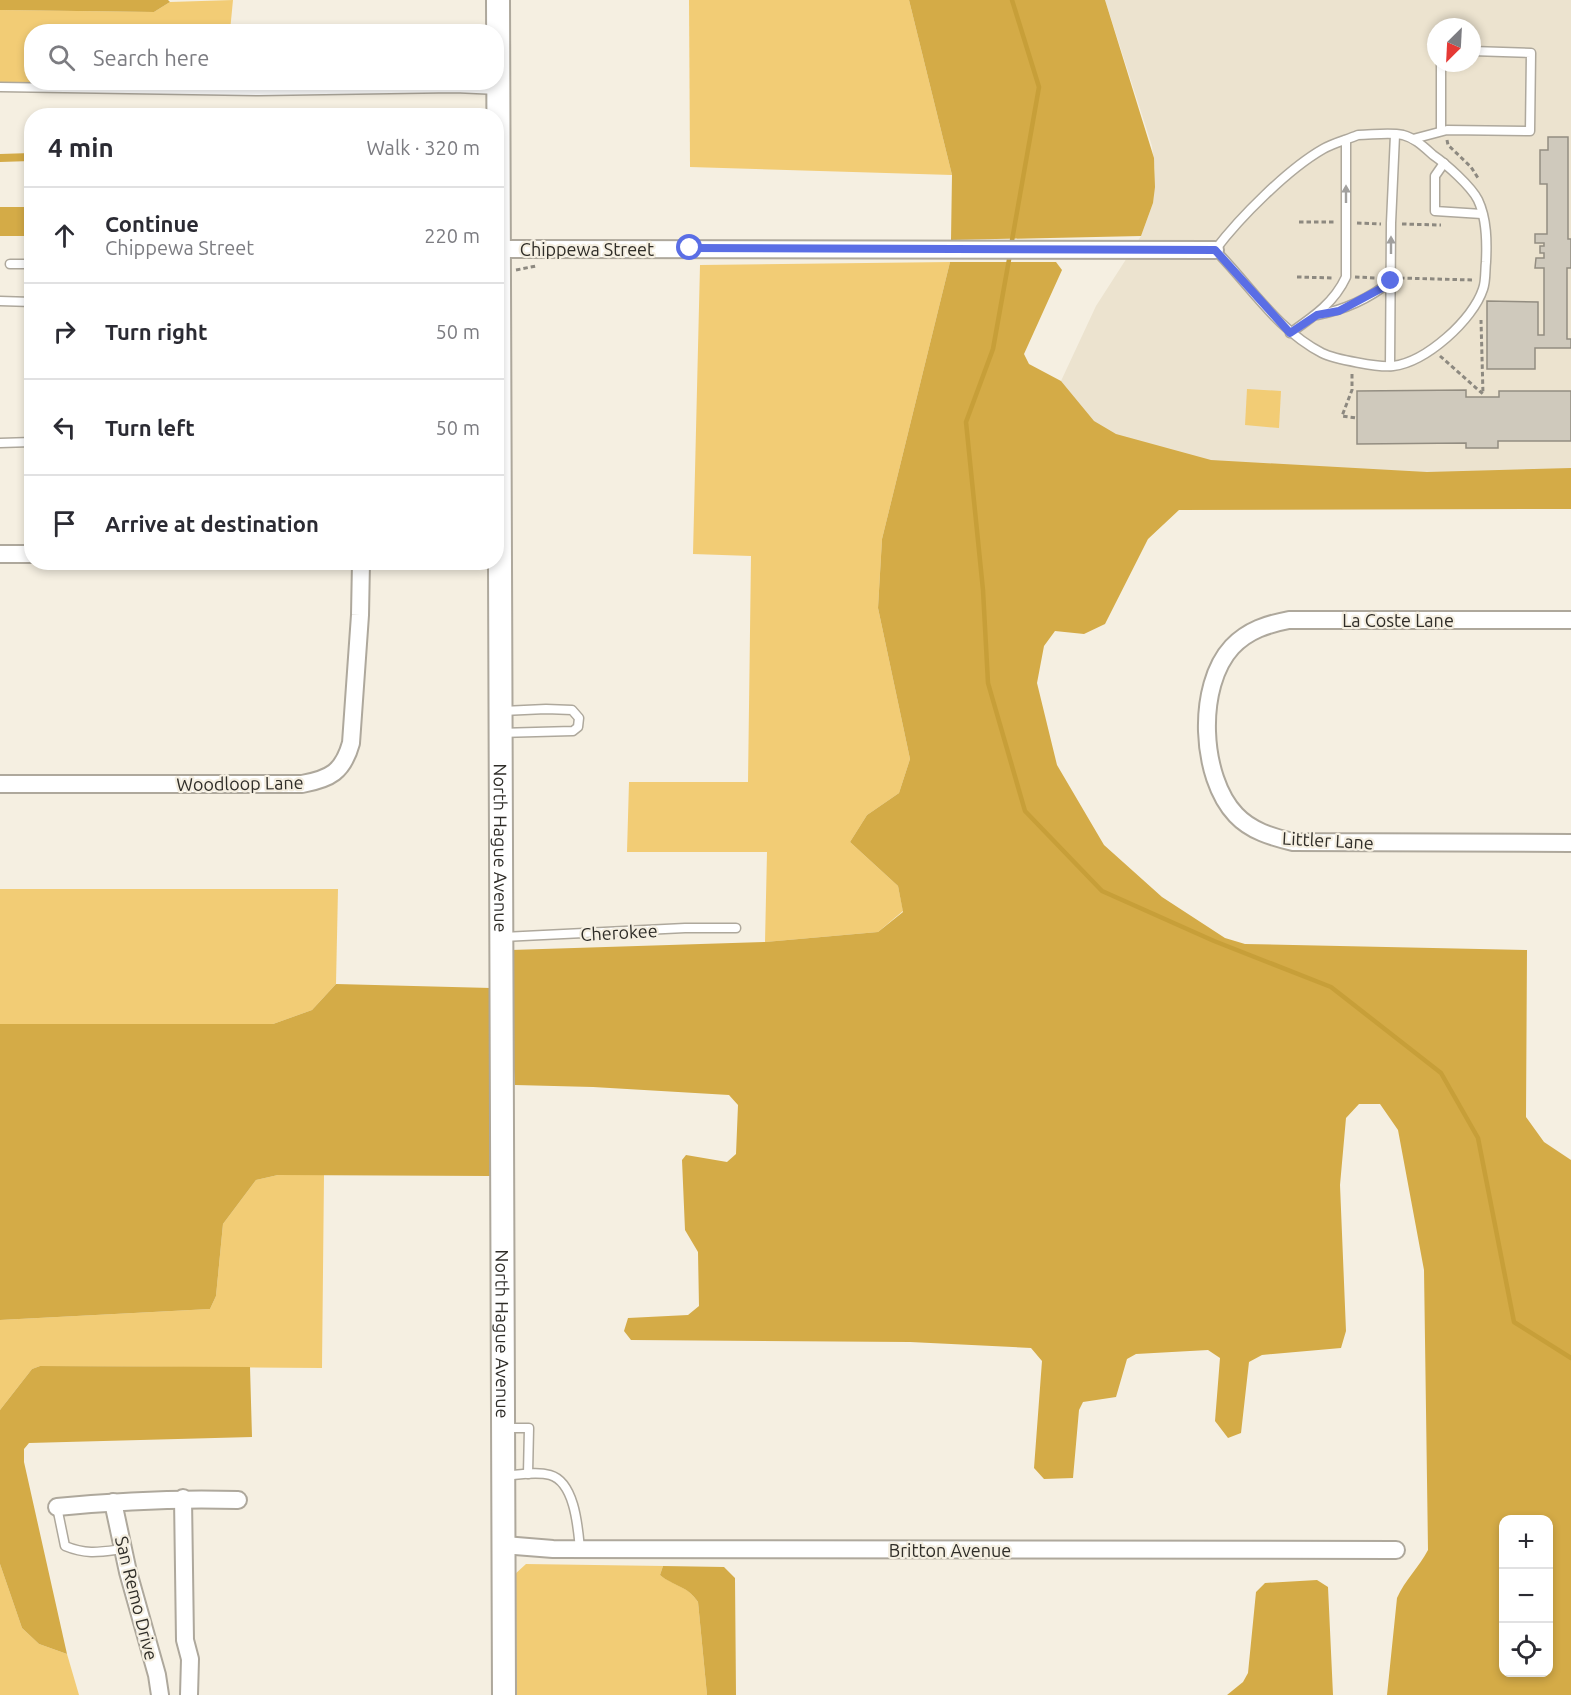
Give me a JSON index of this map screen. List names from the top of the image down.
{
  "streets": {
    "main road": ["North Hague Avenue"],
    "street": [
      "Chippewa Street",
      "La Coste Lane",
      "Woodloop Lane",
      "Littler Lane",
      "Britton Avenue",
      "San Remo Drive"
    ],
    "lane": ["Cherokee"]
  },
  "crossings": [
    ["La Coste Lane", "Littler Lane"],
    ["North Hague Avenue", "Cherokee"],
    ["North Hague Avenue", "Britton Avenue"]
  ],
  "north": "bottom left",
  "page": {
    "search": "Search here",
    "heading": ["4 min", "Walk · 320 m"],
    "list": [
      ["Continue", "Chippewa Street", "220 m"],
      ["Turn right", "50 m"],
      ["Turn left", "50 m"],
      "Arrive at destination"
    ],
    "map_buttons": ["+", "−"]
  }
}
